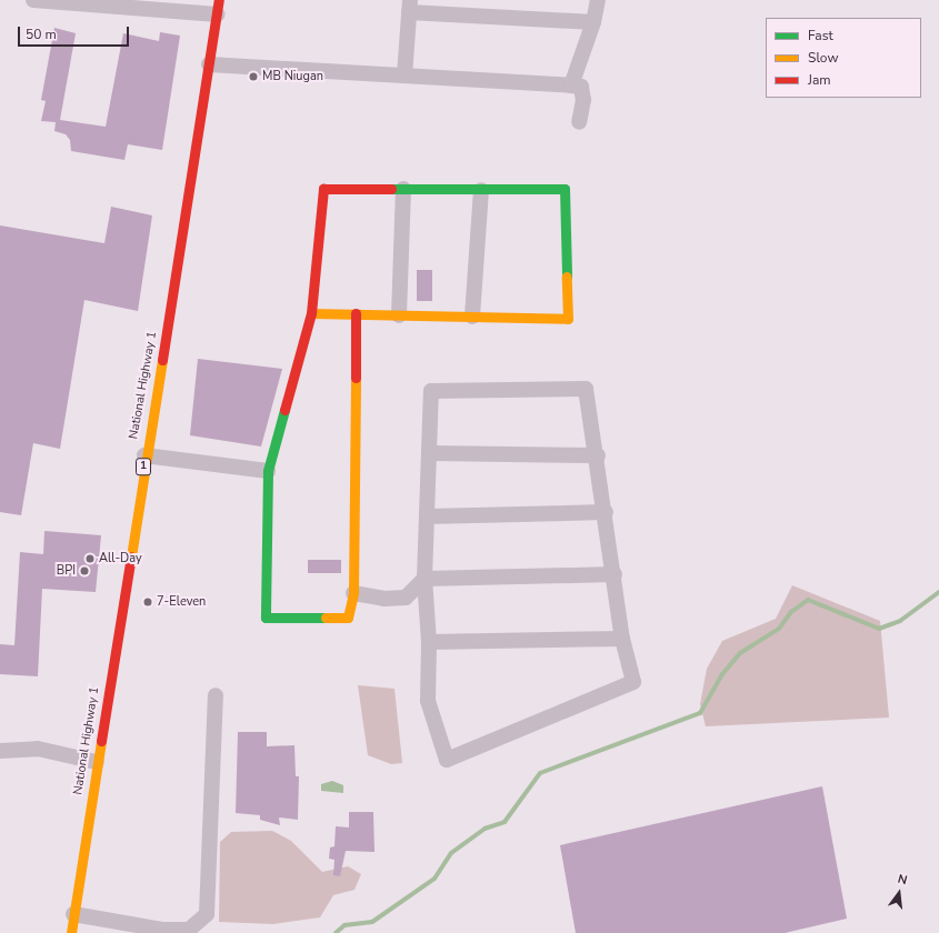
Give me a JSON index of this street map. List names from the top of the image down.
{
  "streets": {
    "main road": ["National Highway 1", "1"]
  },
  "places": [
    "MB Niugan",
    "All-Day",
    "BPI",
    "7-Eleven"
  ],
  "legend": ["Fast", "Slow", "Jam"],
  "scale_bar": "50 m",
  "north": "top"
}
